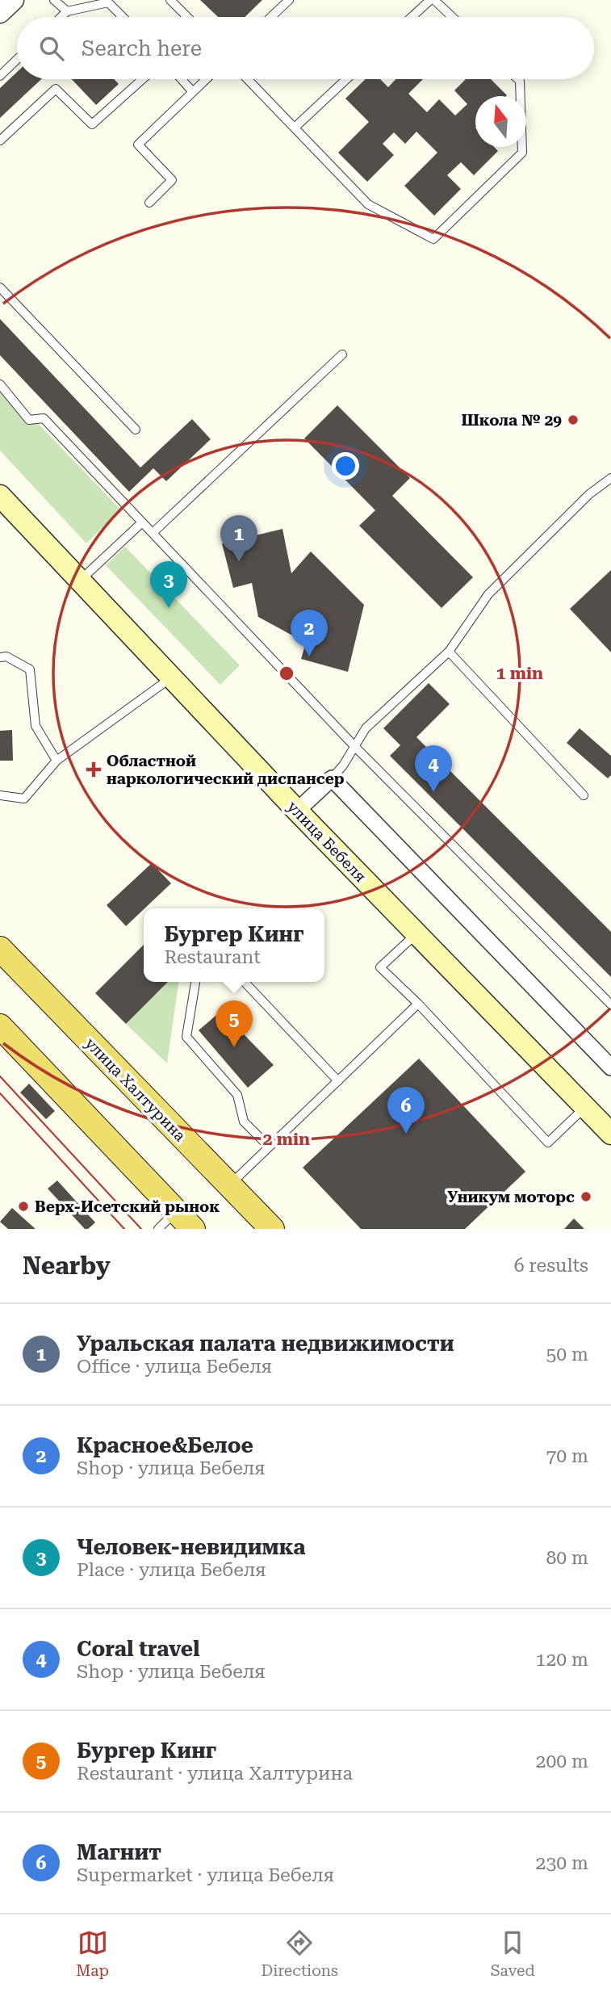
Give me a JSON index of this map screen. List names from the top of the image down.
{
  "streets": {
    "main road": ["улица Бебеля", "улица Халтурина"]
  },
  "places": {
    "other": ["Школа № 29", "Уникум моторс", "Верх-Исетский рынок"],
    "health": ["Областной наркологический диспансер"]
  },
  "north": "top",
  "page": {
    "search": "Search here",
    "pins": [
      "1",
      "3",
      "2",
      "4",
      "5",
      "6"
    ],
    "popup": ["Бургер Кинг", "Restaurant"],
    "heading": ["Nearby", "6 results"],
    "list": [
      {
        "mark": "1",
        "name": "Уральская палата недвижимости",
        "note": "Office · улица Бебеля",
        "value": "50 m"
      },
      {
        "mark": "2",
        "name": "Красное&Белое",
        "note": "Shop · улица Бебеля",
        "value": "70 m"
      },
      {
        "mark": "3",
        "name": "Человек-невидимка",
        "note": "Place · улица Бебеля",
        "value": "80 m"
      },
      {
        "mark": "4",
        "name": "Coral travel",
        "note": "Shop · улица Бебеля",
        "value": "120 m"
      },
      {
        "mark": "5",
        "name": "Бургер Кинг",
        "note": "Restaurant · улица Халтурина",
        "value": "200 m"
      },
      {
        "mark": "6",
        "name": "Магнит",
        "note": "Supermarket · улица Бебеля",
        "value": "230 m"
      }
    ],
    "nav": ["Map", "Directions", "Saved"]
  },
  "rings": ["1 min", "2 min"]
}
